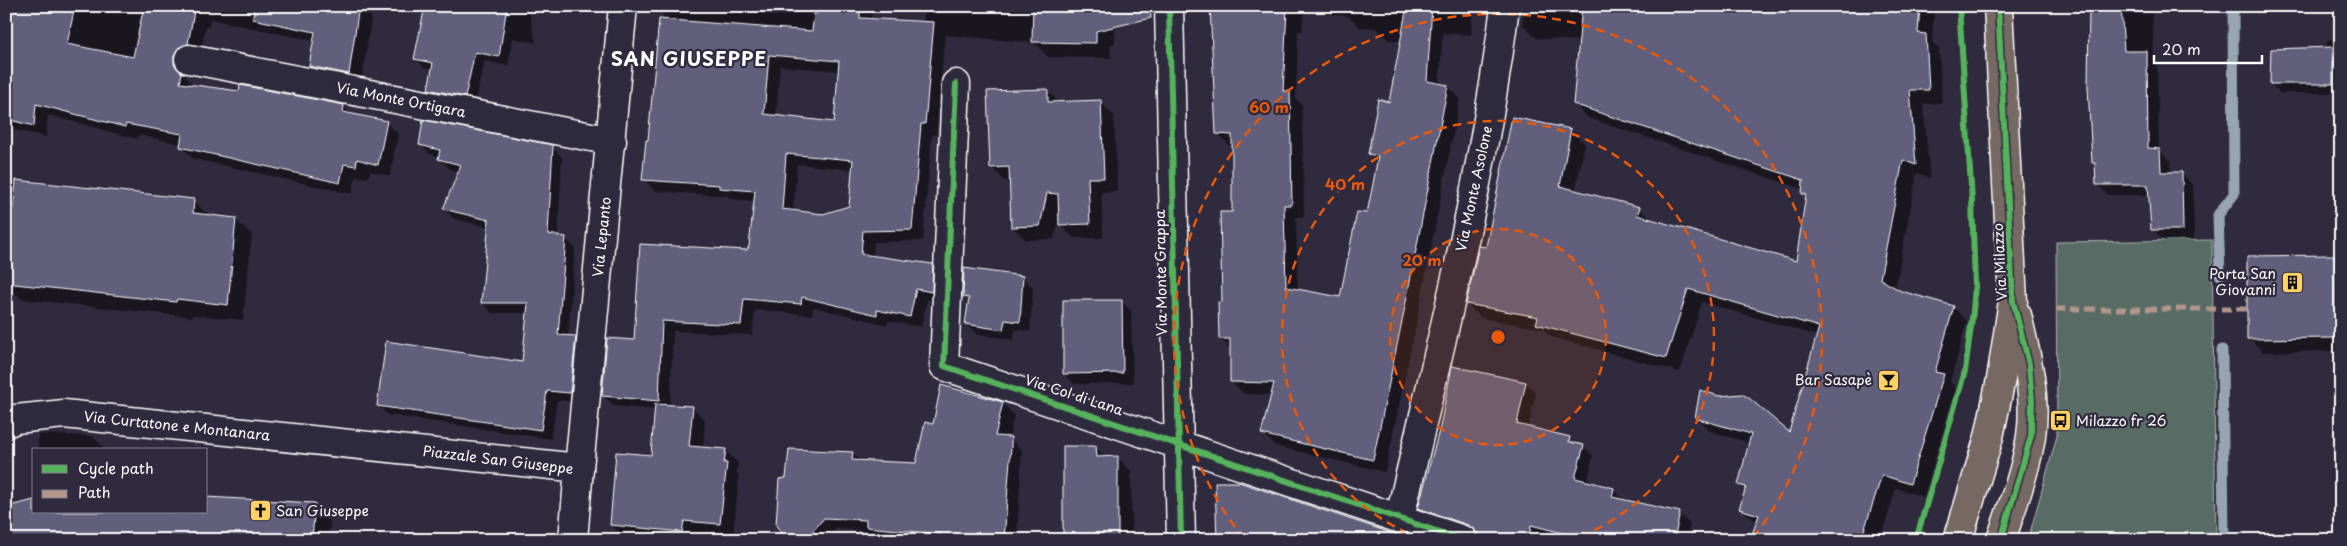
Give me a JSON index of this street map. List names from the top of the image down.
{
  "streets": {
    "main road": ["Via Milazzo"],
    "street": [
      "Via Monte Ortigara",
      "Via Monte Asolone",
      "Via Lepanto",
      "Via Monte Grappa",
      "Via Col di Lana",
      "Via Curtatone e Montanara",
      "Piazzale San Giuseppe"
    ]
  },
  "crossings": [
    ["Via Monte Ortigara", "Via Lepanto"],
    ["Via Monte Asolone", "Via Col di Lana"],
    ["Via Lepanto", "Piazzale San Giuseppe"],
    ["Via Monte Grappa", "Via Col di Lana"],
    ["Via Curtatone e Montanara", "Piazzale San Giuseppe"]
  ],
  "districts": ["SAN GIUSEPPE"],
  "places": {
    "building": ["Porta San Giovanni"],
    "bar": ["Bar Sasapè"],
    "bus stop": ["Milazzo fr 26"],
    "church": ["San Giuseppe"]
  },
  "legend": ["Cycle path", "Path"],
  "scale_bar": "20 m",
  "rings": ["60 m", "40 m", "20 m"]
}
